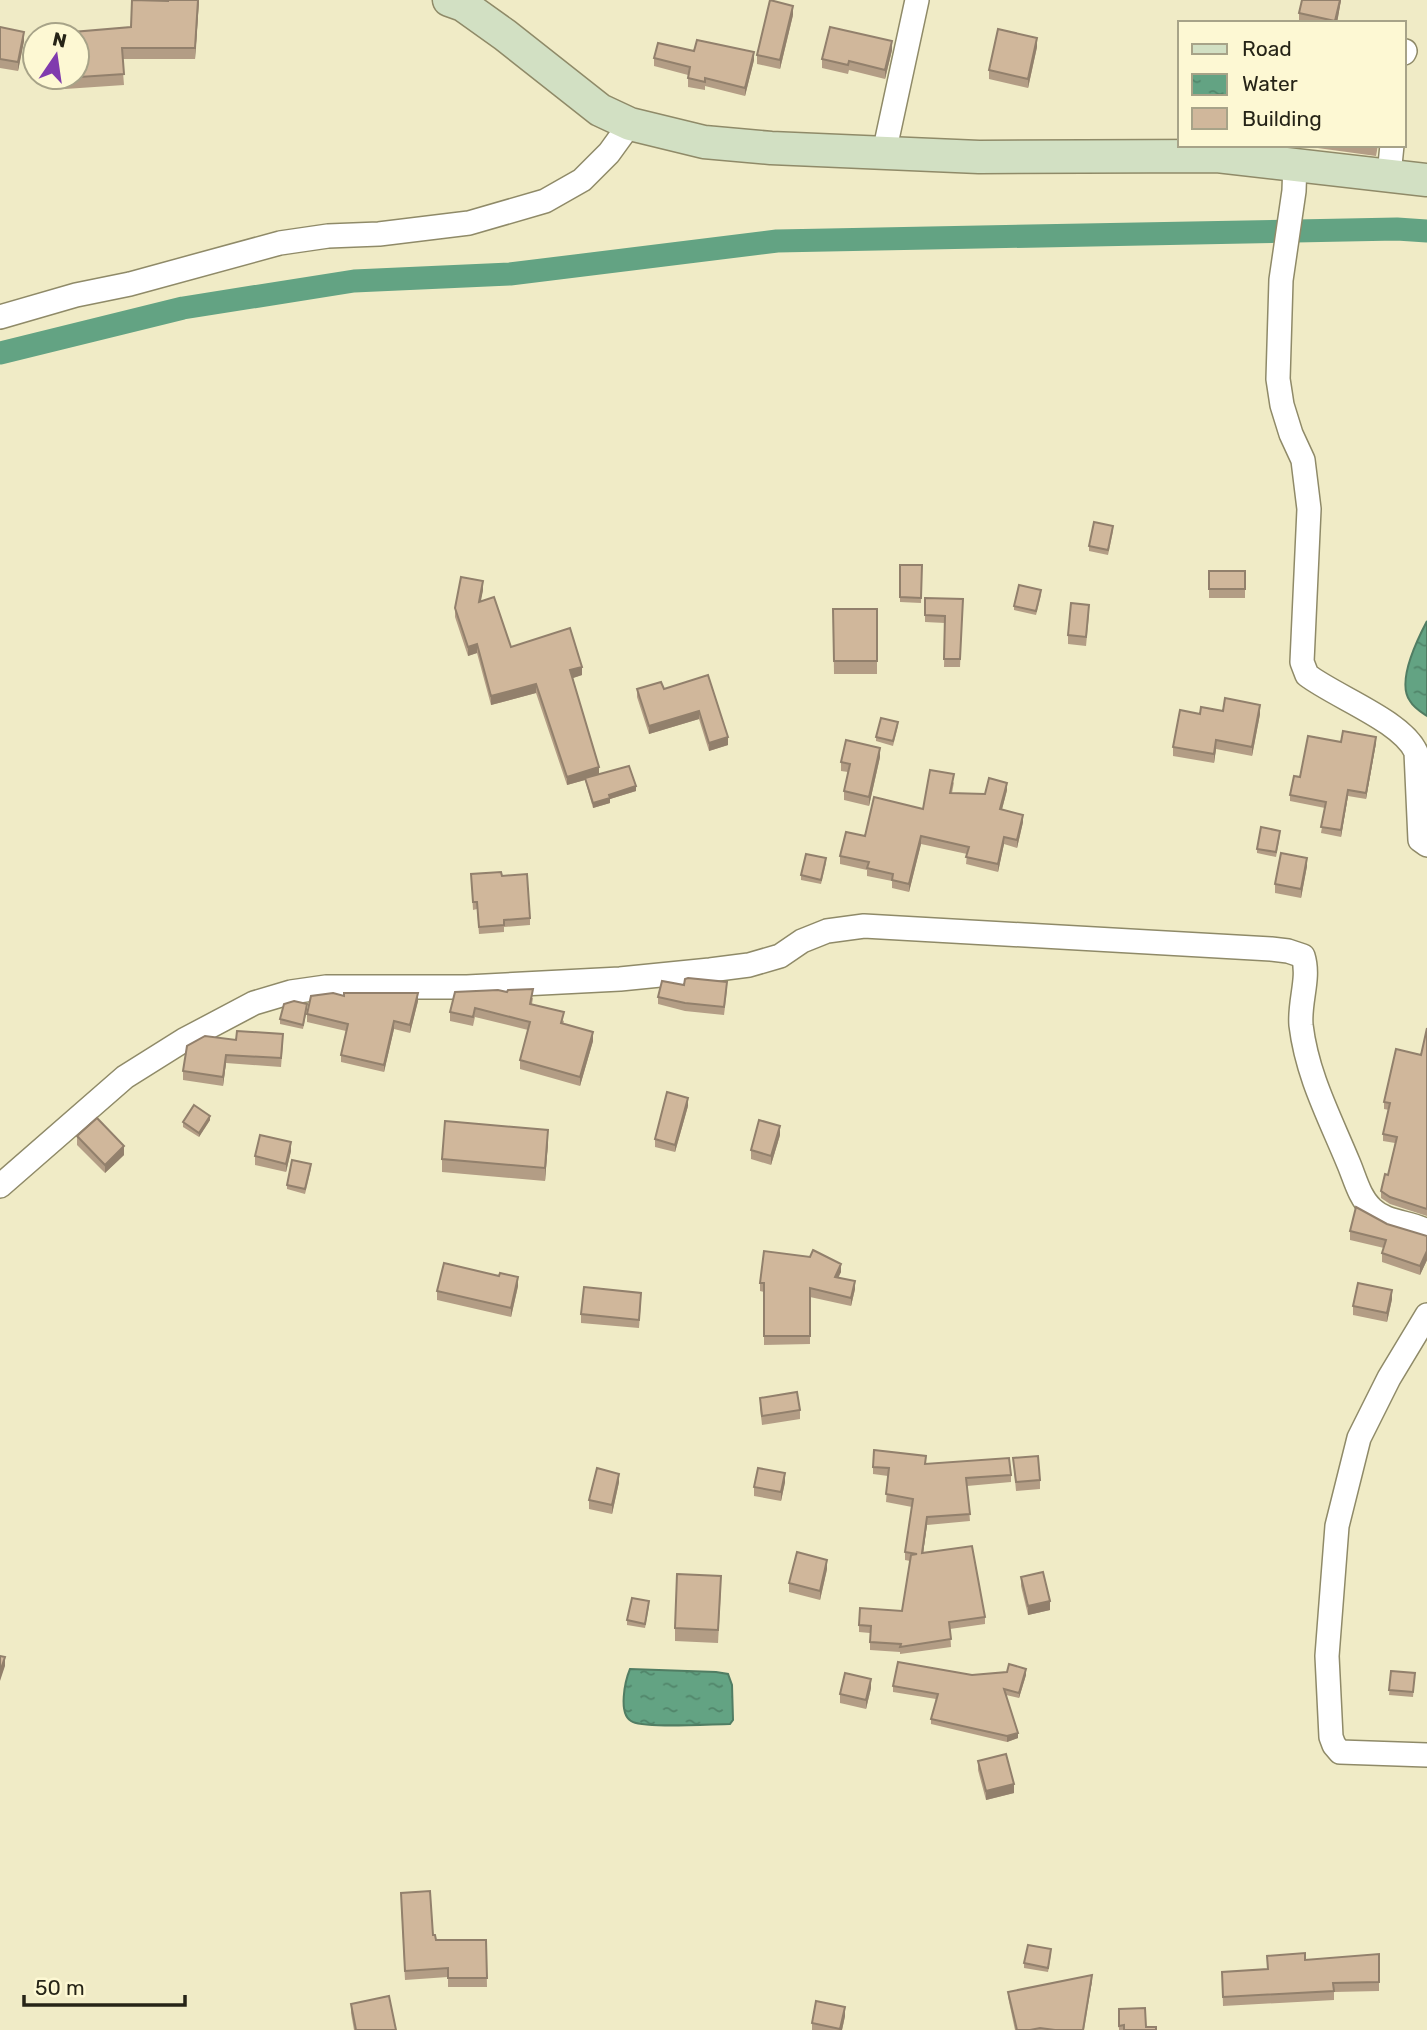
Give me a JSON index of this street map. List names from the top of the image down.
{
  "legend": ["Road", "Water", "Building"],
  "scale_bar": "50 m",
  "north": "top"
}
